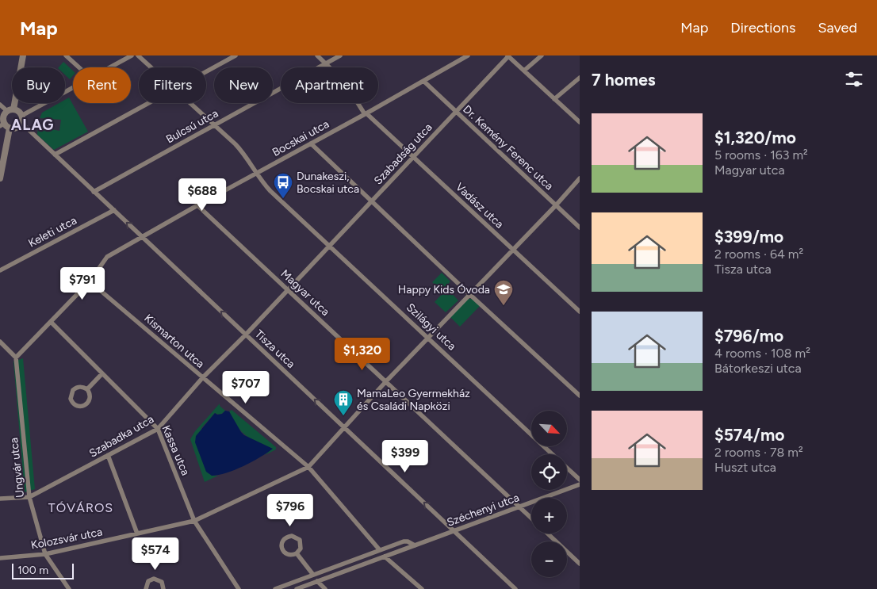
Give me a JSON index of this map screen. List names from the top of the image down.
{
  "streets": {
    "street": [
      "Bulcsú utca",
      "Bocskai utca",
      "Dr. Kemény Ferenc utca",
      "Szabadság utca",
      "Vadász utca",
      "Keleti utca",
      "Magyar utca",
      "Szilágyi utca",
      "Kismarton utca",
      "Tisza utca",
      "Szabadka utca",
      "Kassa utca",
      "Ungvár utca",
      "Széchenyi utca",
      "Kolozsvár utca"
    ]
  },
  "crossings": [
    ["Bulcsú utca", "Vadász utca"],
    ["Bulcsú utca", "Szilágyi utca"],
    ["Bulcsú utca", "Tisza utca"],
    ["Bocskai utca", "Dr. Kemény Ferenc utca"],
    ["Bocskai utca", "Vadász utca"],
    ["Bocskai utca", "Magyar utca"],
    ["Bocskai utca", "Szilágyi utca"],
    ["Bocskai utca", "Kismarton utca"],
    ["Bocskai utca", "Tisza utca"],
    ["Bocskai utca", "Kassa utca"],
    ["Bocskai utca", "Ungvár utca"],
    ["Dr. Kemény Ferenc utca", "Szabadság utca"],
    ["Dr. Kemény Ferenc utca", "Kolozsvár utca"],
    ["Szabadság utca", "Vadász utca"],
    ["Szabadság utca", "Magyar utca"],
    ["Szabadság utca", "Szilágyi utca"],
    ["Szabadság utca", "Tisza utca"],
    ["Szabadság utca", "Szabadka utca"],
    ["Vadász utca", "Kolozsvár utca"],
    ["Keleti utca", "Tisza utca"],
    ["Magyar utca", "Széchenyi utca"],
    ["Magyar utca", "Kolozsvár utca"],
    ["Szilágyi utca", "Kolozsvár utca"],
    ["Kismarton utca", "Szabadka utca"],
    ["Kismarton utca", "Széchenyi utca"],
    ["Kismarton utca", "Kolozsvár utca"],
    ["Tisza utca", "Szabadka utca"],
    ["Tisza utca", "Széchenyi utca"],
    ["Tisza utca", "Kolozsvár utca"],
    ["Szabadka utca", "Kassa utca"],
    ["Szabadka utca", "Ungvár utca"],
    ["Kassa utca", "Kolozsvár utca"],
    ["Ungvár utca", "Kolozsvár utca"]
  ],
  "one_way": ["Tisza utca"],
  "districts": ["ALAG", "TÓVÁROS"],
  "places": {
    "bus stop": ["Dunakeszi, Bocskai utca"],
    "school or university": ["Happy Kids Óvoda"],
    "building": ["MamaLeo Gyermekház és Családi Napközi"]
  },
  "scale_bar": "100 m",
  "north": "bottom right",
  "page": {
    "header": "Map",
    "nav": ["Map", "Directions", "Saved"],
    "heading": "7 homes",
    "chip": [
      "Buy",
      "Rent",
      "Filters",
      "New",
      "Apartment"
    ],
    "list": [
      {
        "name": "$1,320/mo",
        "note": "5 rooms · 163 m² · Magyar utca"
      },
      {
        "name": "$399/mo",
        "note": "2 rooms · 64 m² · Tisza utca"
      },
      {
        "name": "$796/mo",
        "note": "4 rooms · 108 m² · Bátorkeszi utca"
      },
      {
        "name": "$574/mo",
        "note": "2 rooms · 78 m² · Huszt utca"
      }
    ],
    "price": [
      "$688",
      "$791",
      "$1,320",
      "$707",
      "$399",
      "$796",
      "$574"
    ],
    "map_buttons": ["+", "−"],
    "scale": "100 m"
  }
}
